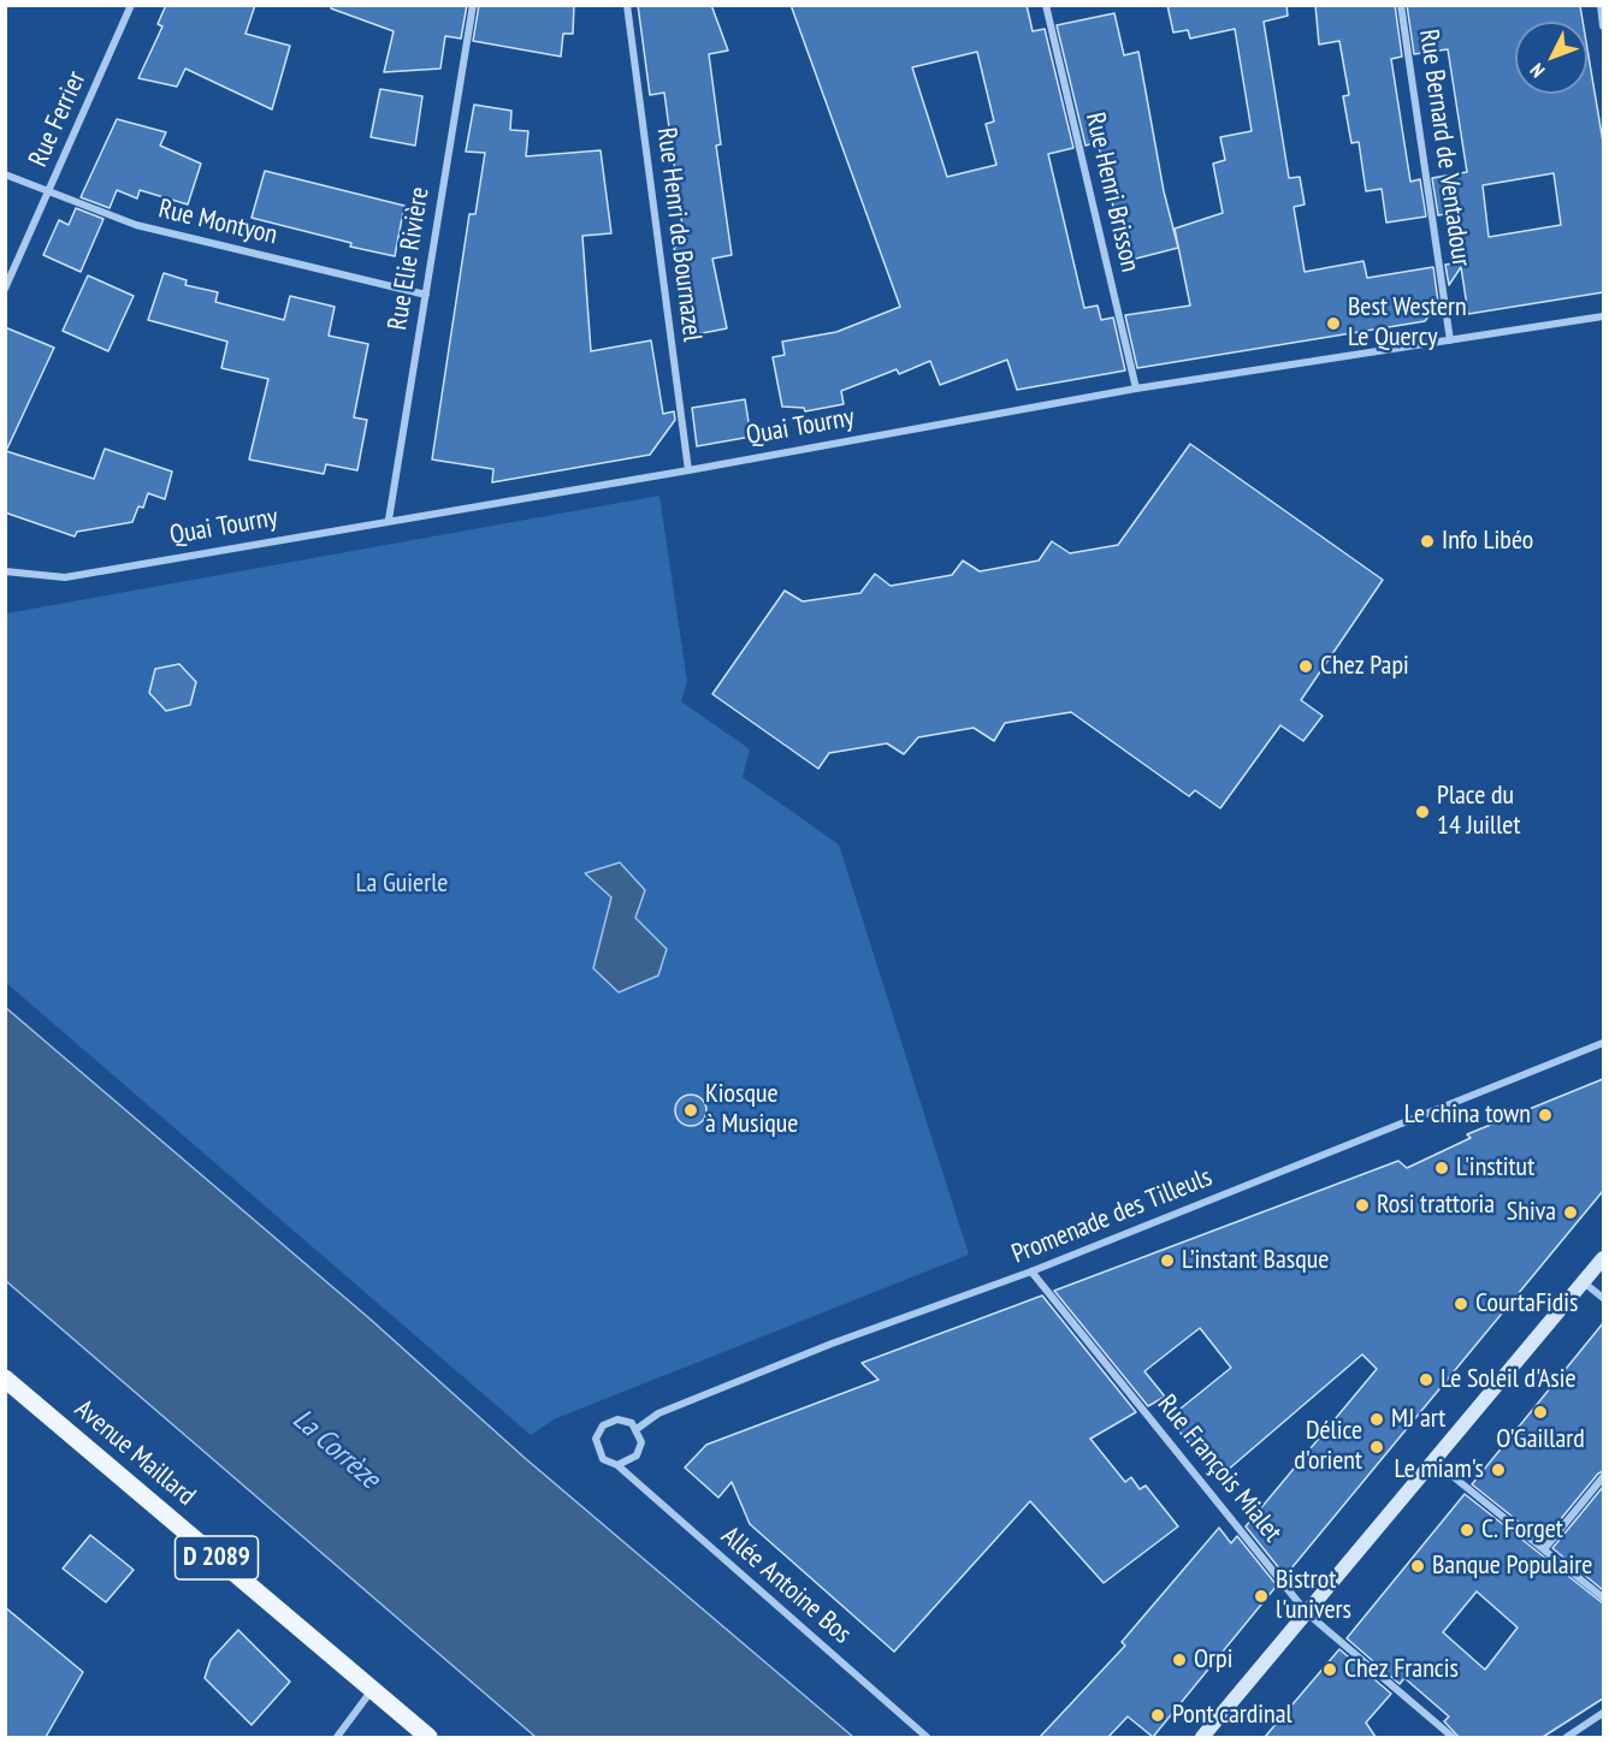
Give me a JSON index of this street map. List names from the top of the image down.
{
  "streets": {
    "main road": ["Avenue Maillard", "D 2089"],
    "street": [
      "Rue Ferrier",
      "Rue Bernard de Ventadour",
      "Rue Henri Brisson",
      "Rue Montyon",
      "Rue Henri de Bournazel",
      "Rue Elie Rivière",
      "Quai Tourny",
      "Promenade des Tilleuls",
      "Rue François Mialet",
      "Allée Antoine Bos"
    ]
  },
  "crossings": [
    ["Rue Ferrier", "Rue Montyon"],
    ["Rue Bernard de Ventadour", "Quai Tourny"],
    ["Rue Henri Brisson", "Quai Tourny"],
    ["Rue Montyon", "Rue Elie Rivière"],
    ["Rue Henri de Bournazel", "Quai Tourny"],
    ["Rue Elie Rivière", "Quai Tourny"],
    ["Promenade des Tilleuls", "Rue François Mialet"],
    ["Promenade des Tilleuls", "Allée Antoine Bos"]
  ],
  "water": ["La Corrèze"],
  "parks": ["La Guierle"],
  "places": [
    "Best Western Le Quercy",
    "Info Libéo",
    "Chez Papi",
    "Place du 14 Juillet",
    "Kiosque à Musique",
    "Le china town",
    "L'institut",
    "Rosi trattoria",
    "Shiva",
    "L’instant Basque",
    "CourtaFidis",
    "Le Soleil d'Asie",
    "O'Gaillard",
    "MJ art",
    "Délice d'orient",
    "Le miam's",
    "C. Forget",
    "Banque Populaire",
    "Bistrot l'univers",
    "Orpi",
    "Chez Francis",
    "Pont cardinal"
  ],
  "north": "bottom left"
}
